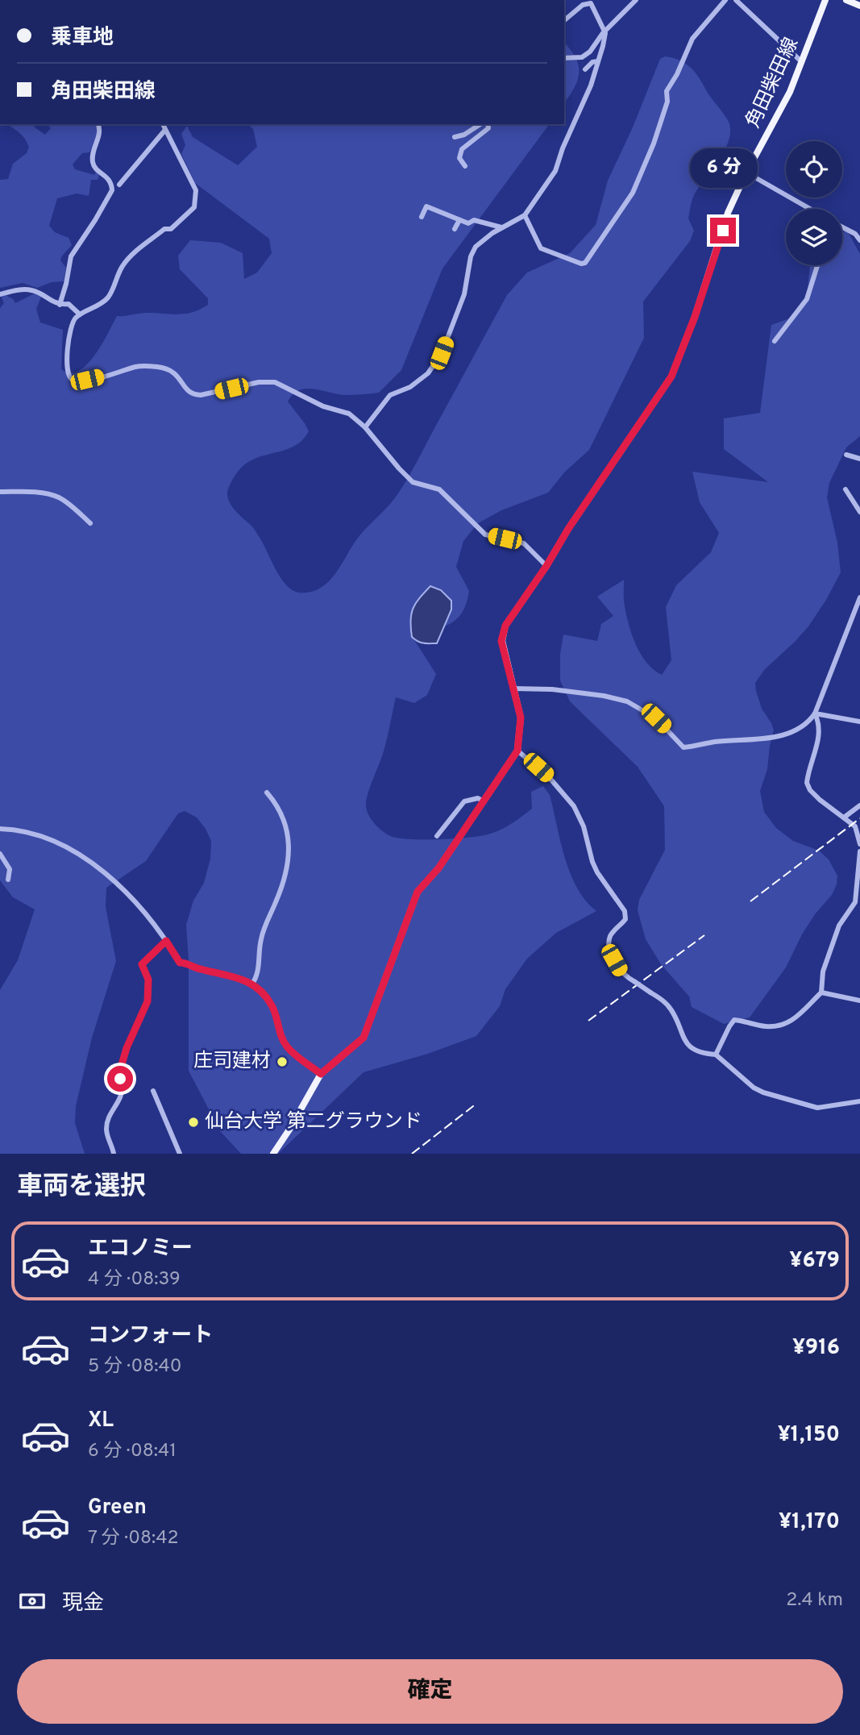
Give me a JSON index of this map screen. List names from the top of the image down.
{
  "streets": {
    "main road": ["角田柴田線"]
  },
  "places": ["庄司建材", "仙台大学 第二グラウンド"],
  "page": {
    "banner": ["乗車地", "角田柴田線"],
    "bubble": "6 分",
    "heading": "車両を選択",
    "list": [
      {
        "name": "エコノミー",
        "note": "4 分 · 08:39",
        "value": "¥679"
      },
      {
        "name": "コンフォート",
        "note": "5 分 · 08:40",
        "value": "¥916"
      },
      {
        "name": "XL",
        "note": "6 分 · 08:41",
        "value": "¥1,150"
      },
      {
        "name": "Green",
        "note": "7 分 · 08:42",
        "value": "¥1,170"
      }
    ],
    "pay": ["現金", "2.4 km"],
    "buttons": "確定"
  }
}
